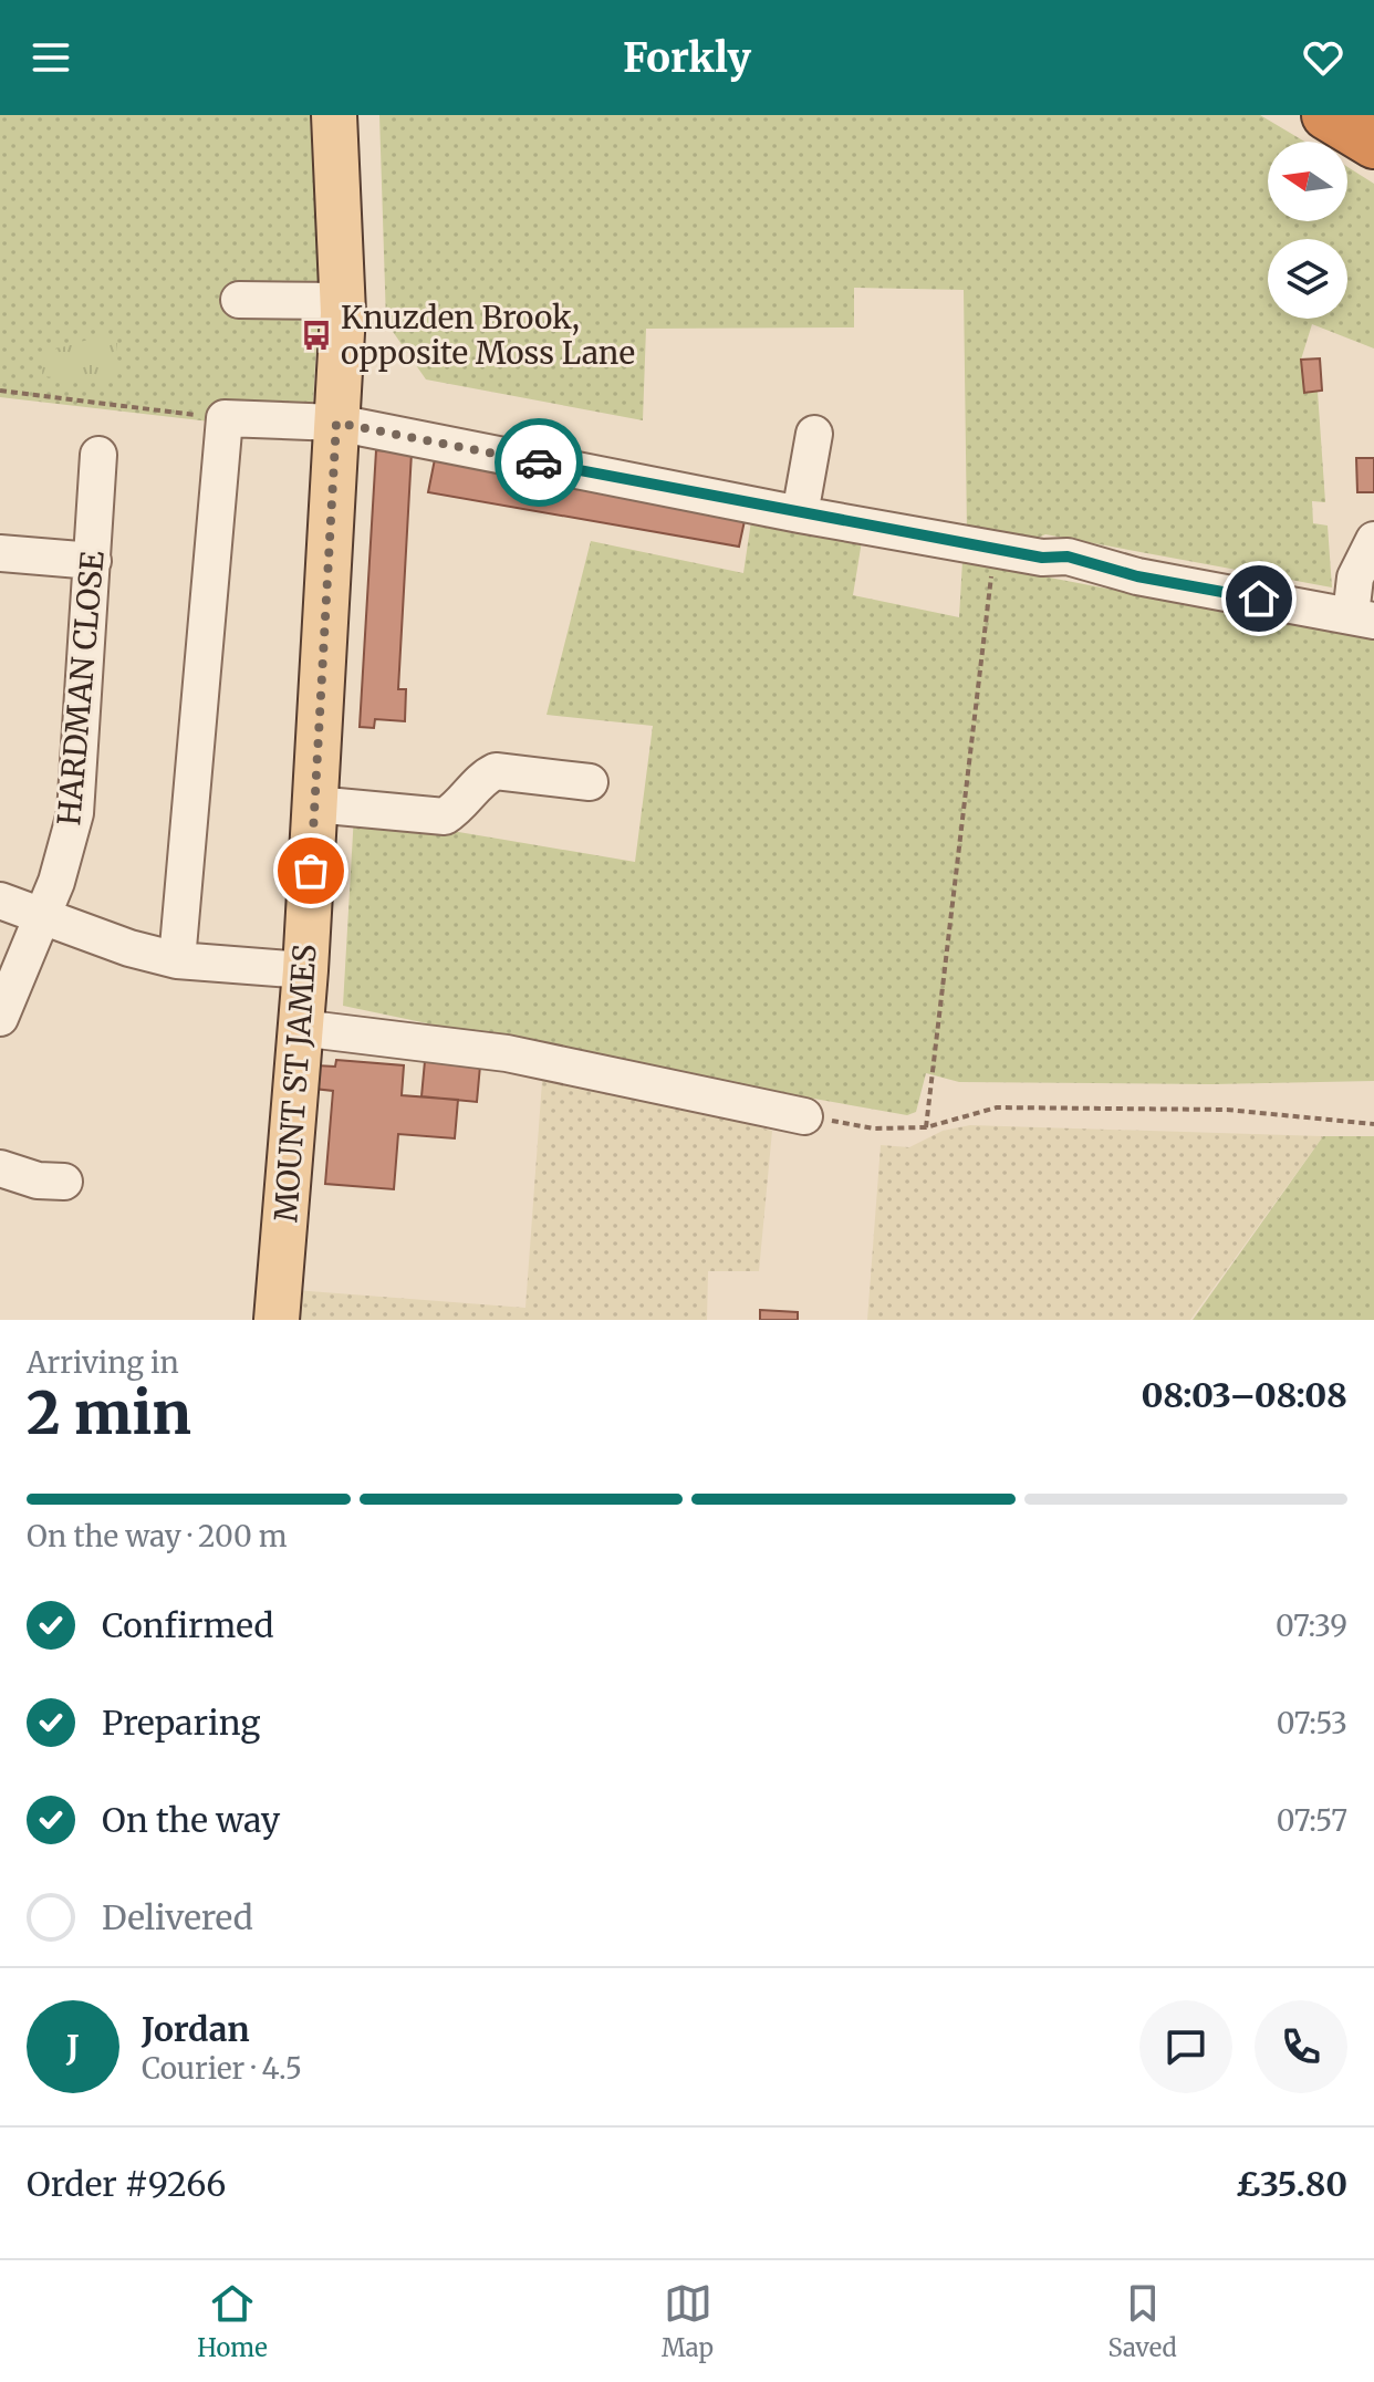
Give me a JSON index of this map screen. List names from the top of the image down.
{
  "streets": {
    "main road": ["MOUNT ST JAMES"],
    "street": ["HARDMAN CLOSE"]
  },
  "places": {
    "bus stop": ["Knuzden Brook, opposite Moss Lane"]
  },
  "north": "left",
  "page": {
    "header": "Forkly",
    "heading": ["2 min", "Arriving in", "08:03–08:08"],
    "panel": [
      "Jordan",
      "Courier · 4.5",
      "Order #9266",
      "£35.80"
    ],
    "bar": "On the way · 200 m",
    "list": [
      ["Confirmed", "07:39"],
      ["Preparing", "07:53"],
      ["On the way", "07:57"],
      "Delivered"
    ],
    "round": "J",
    "tabs": ["Home", "Map", "Saved"]
  }
}
